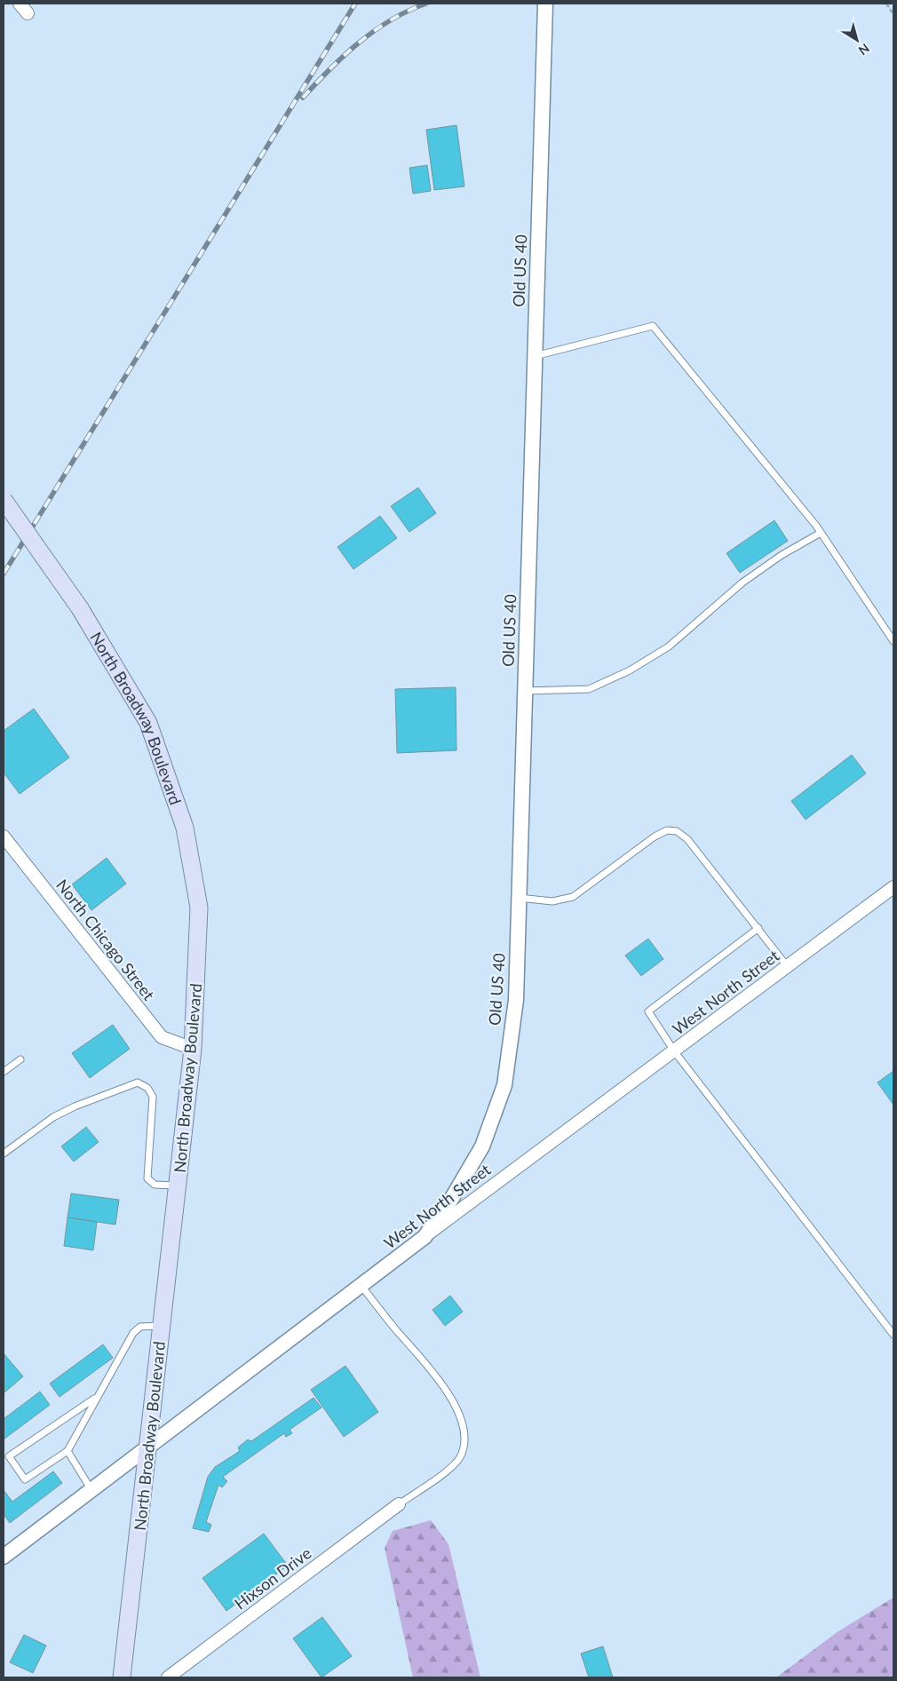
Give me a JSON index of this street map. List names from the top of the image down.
{
  "streets": {
    "main road": ["North Broadway Boulevard"],
    "street": [
      "Old US 40",
      "North Chicago Street",
      "West North Street",
      "Hixson Drive"
    ]
  },
  "crossings": [
    ["Old US 40", "West North Street"],
    ["North Broadway Boulevard", "North Chicago Street"],
    ["North Broadway Boulevard", "West North Street"]
  ],
  "north": "bottom right"
}
